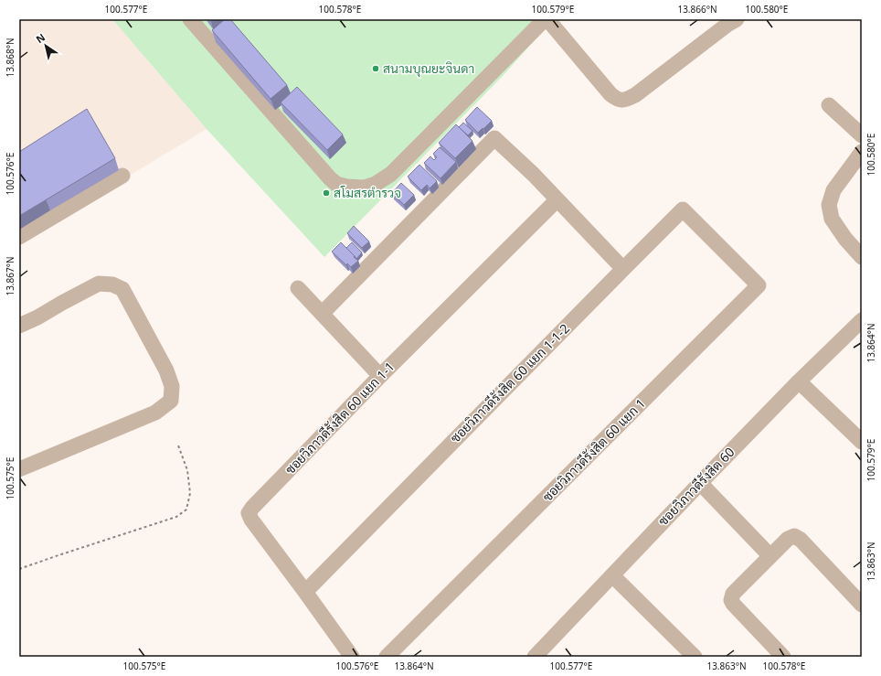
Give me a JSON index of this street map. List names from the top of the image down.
{
  "streets": {
    "street": [
      "ซอยวิภาวดีรังสิต 60 แยก 1-1-2",
      "ซอยวิภาวดีรังสิต 60 แยก 1-1",
      "ซอยวิภาวดีรังสิต 60 แยก 1",
      "ซอยวิภาวดีรังสิต 60"
    ]
  },
  "crossings": [
    ["ซอยวิภาวดีรังสิต 60 แยก 1-1-2", "ซอยวิภาวดีรังสิต 60 แยก 1-1"],
    ["ซอยวิภาวดีรังสิต 60 แยก 1-1-2", "ซอยวิภาวดีรังสิต 60 แยก 1"]
  ],
  "places": ["สนามบุณยะจินดา", "สโมสรตำรวจ"],
  "north": "top left",
  "coordinates": [
    "100.577°E",
    "100.578°E",
    "100.579°E",
    "13.866°N",
    "100.580°E",
    "13.868°N",
    "100.576°E",
    "13.867°N",
    "13.864°N",
    "100.575°E",
    "13.863°N"
  ]
}
